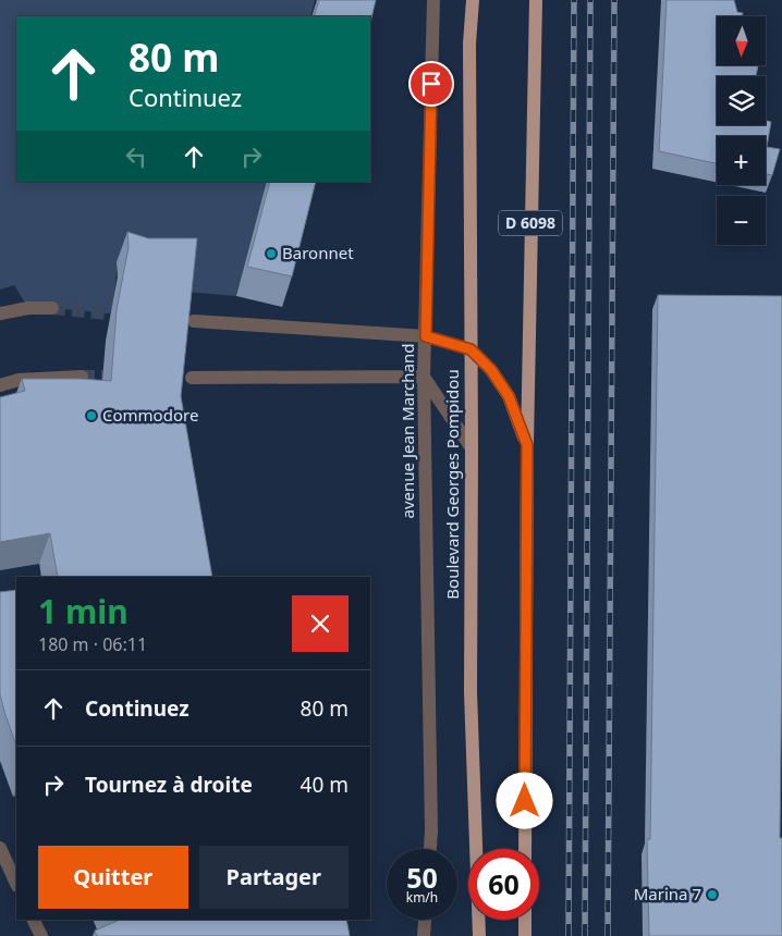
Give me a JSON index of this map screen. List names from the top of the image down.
{
  "streets": {
    "main road": ["D 6098", "Boulevard Georges Pompidou"],
    "street": ["avenue Jean Marchand"]
  },
  "places": ["Baronnet", "Commodore", "Marina 7"],
  "north": "bottom",
  "page": {
    "map_buttons": ["+", "−"],
    "turn": ["80 m", "Continuez"],
    "heading": ["1 min", "180 m · 06:11"],
    "list": [
      {
        "name": "Continuez",
        "value": "80 m"
      },
      {
        "name": "Tournez à droite",
        "value": "40 m"
      }
    ],
    "buttons": ["Quitter", "Partager"],
    "speed": "50 km/h",
    "limit": "60"
  }
}
